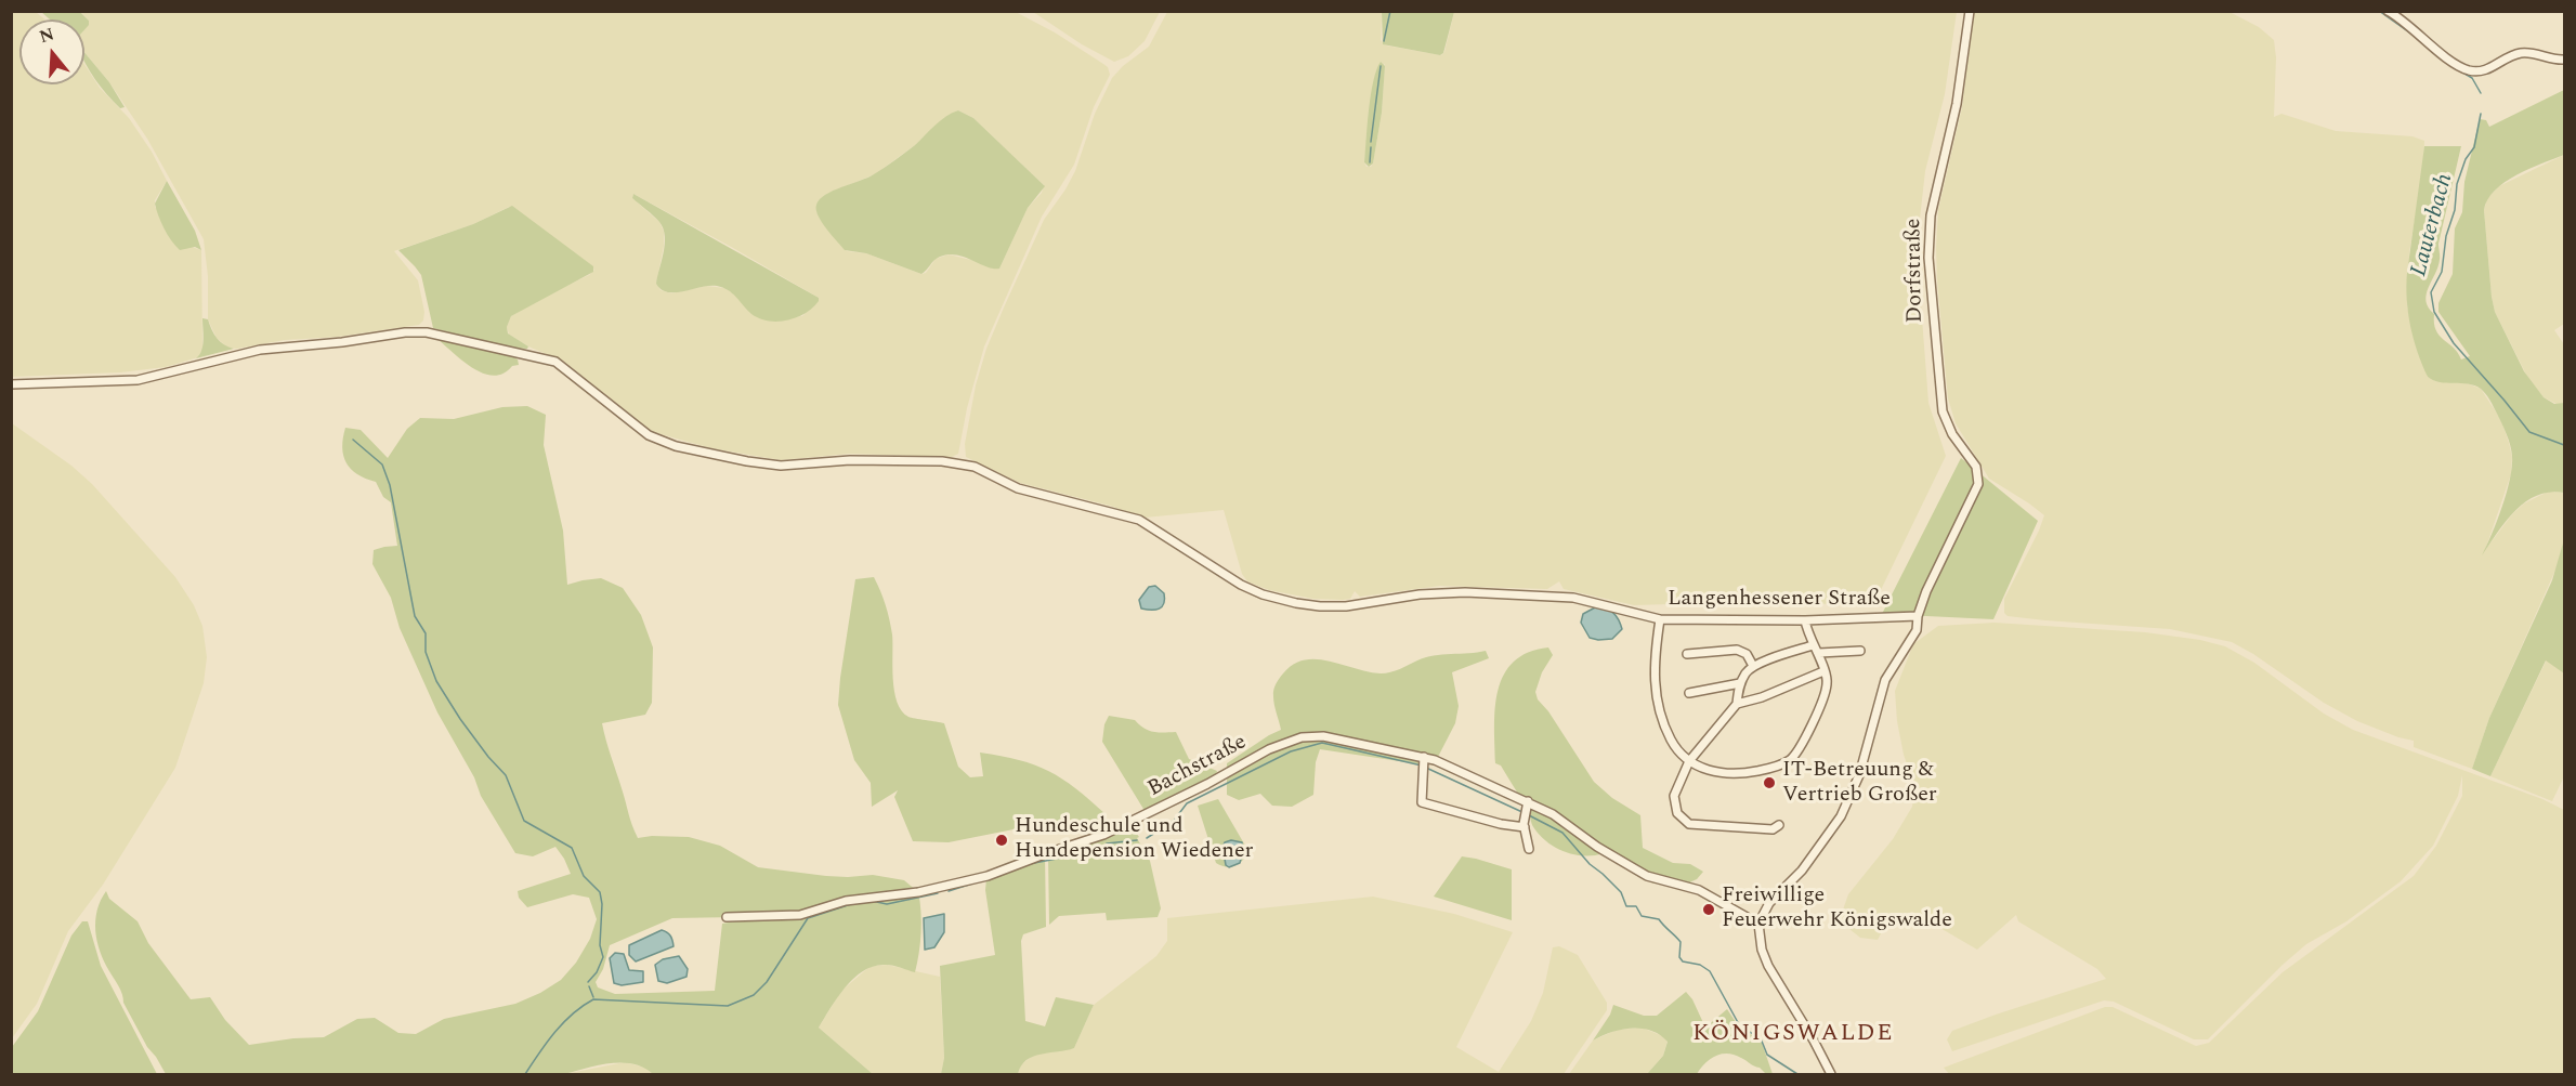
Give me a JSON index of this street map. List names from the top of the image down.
{
  "streets": {
    "street": ["Dorfstraße", "Langenhessener Straße", "Bachstraße"]
  },
  "crossings": [
    ["Dorfstraße", "Langenhessener Straße"]
  ],
  "districts": ["KÖNIGSWALDE"],
  "water": ["Lauterbach"],
  "places": ["IT-Betreuung & Vertrieb Großer", "Hundeschule und Hundepension Wiedener", "Freiwillige Feuerwehr Königswalde"],
  "north": "top"
}
